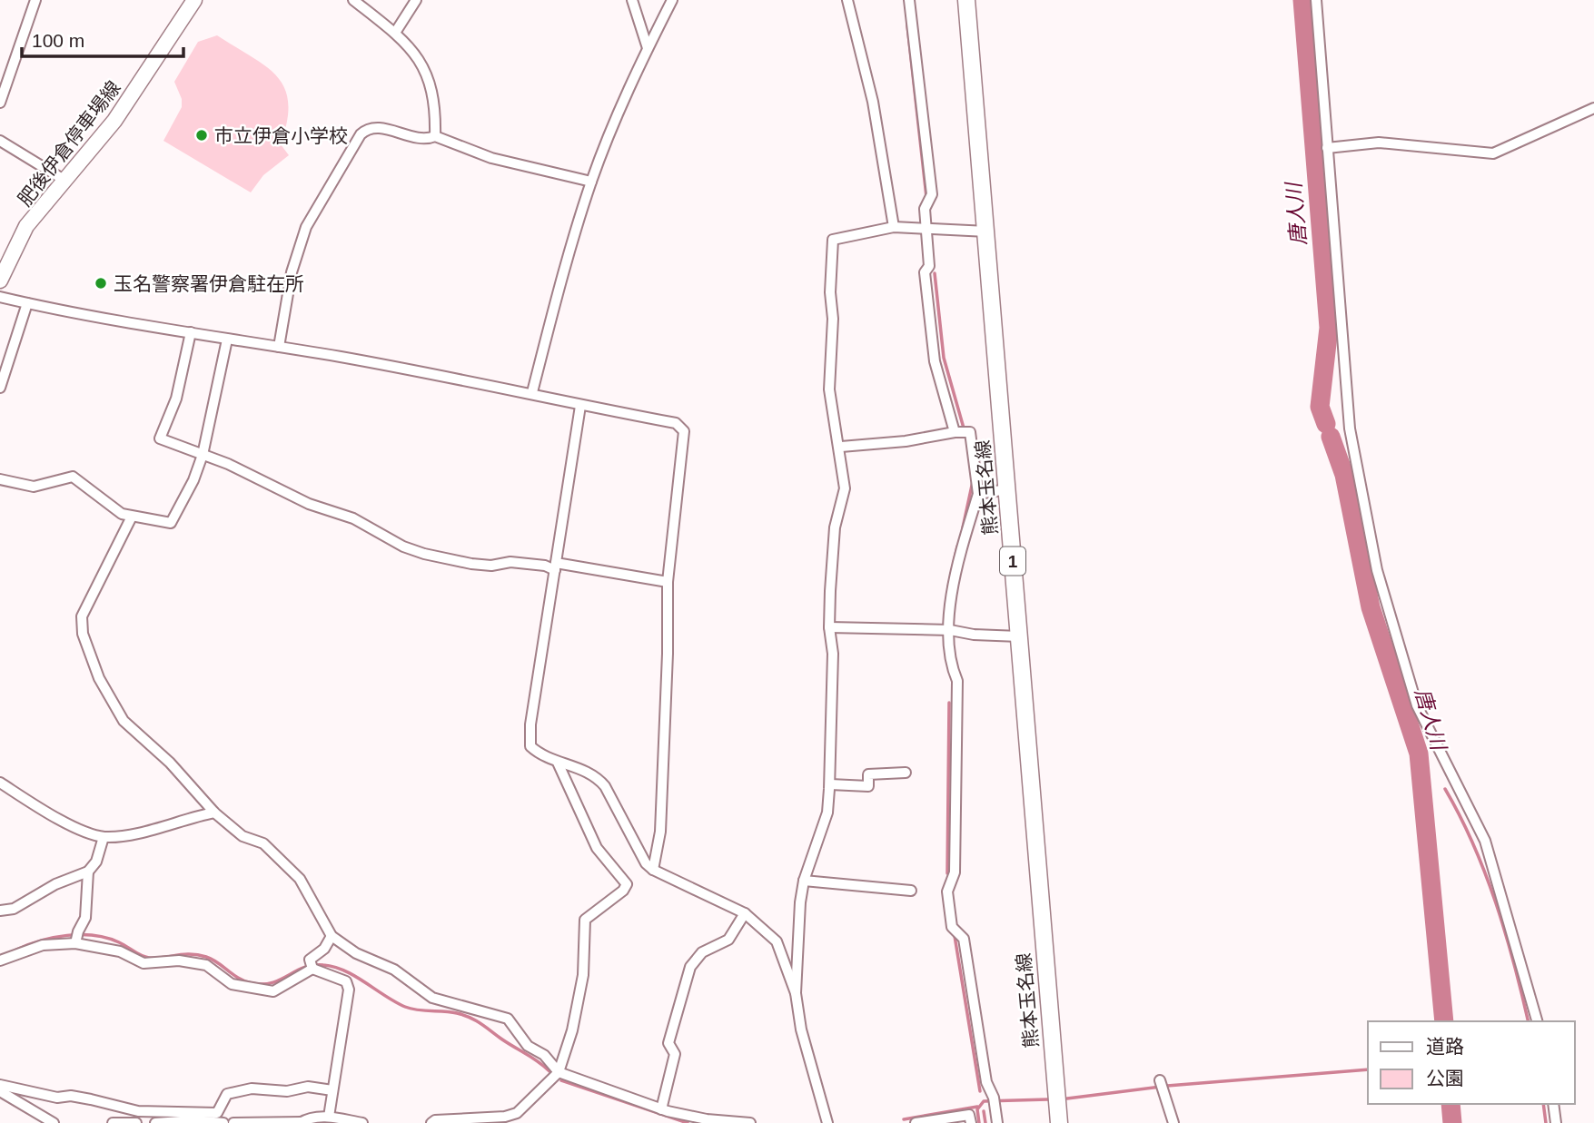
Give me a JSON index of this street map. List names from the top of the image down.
{
  "streets": {
    "main road": ["肥後伊倉停車場線", "熊本玉名線", "1"]
  },
  "water": ["唐人川"],
  "places": ["市立伊倉小学校", "玉名警察署伊倉駐在所"],
  "legend": ["道路", "公園"],
  "scale_bar": "100 m"
}
